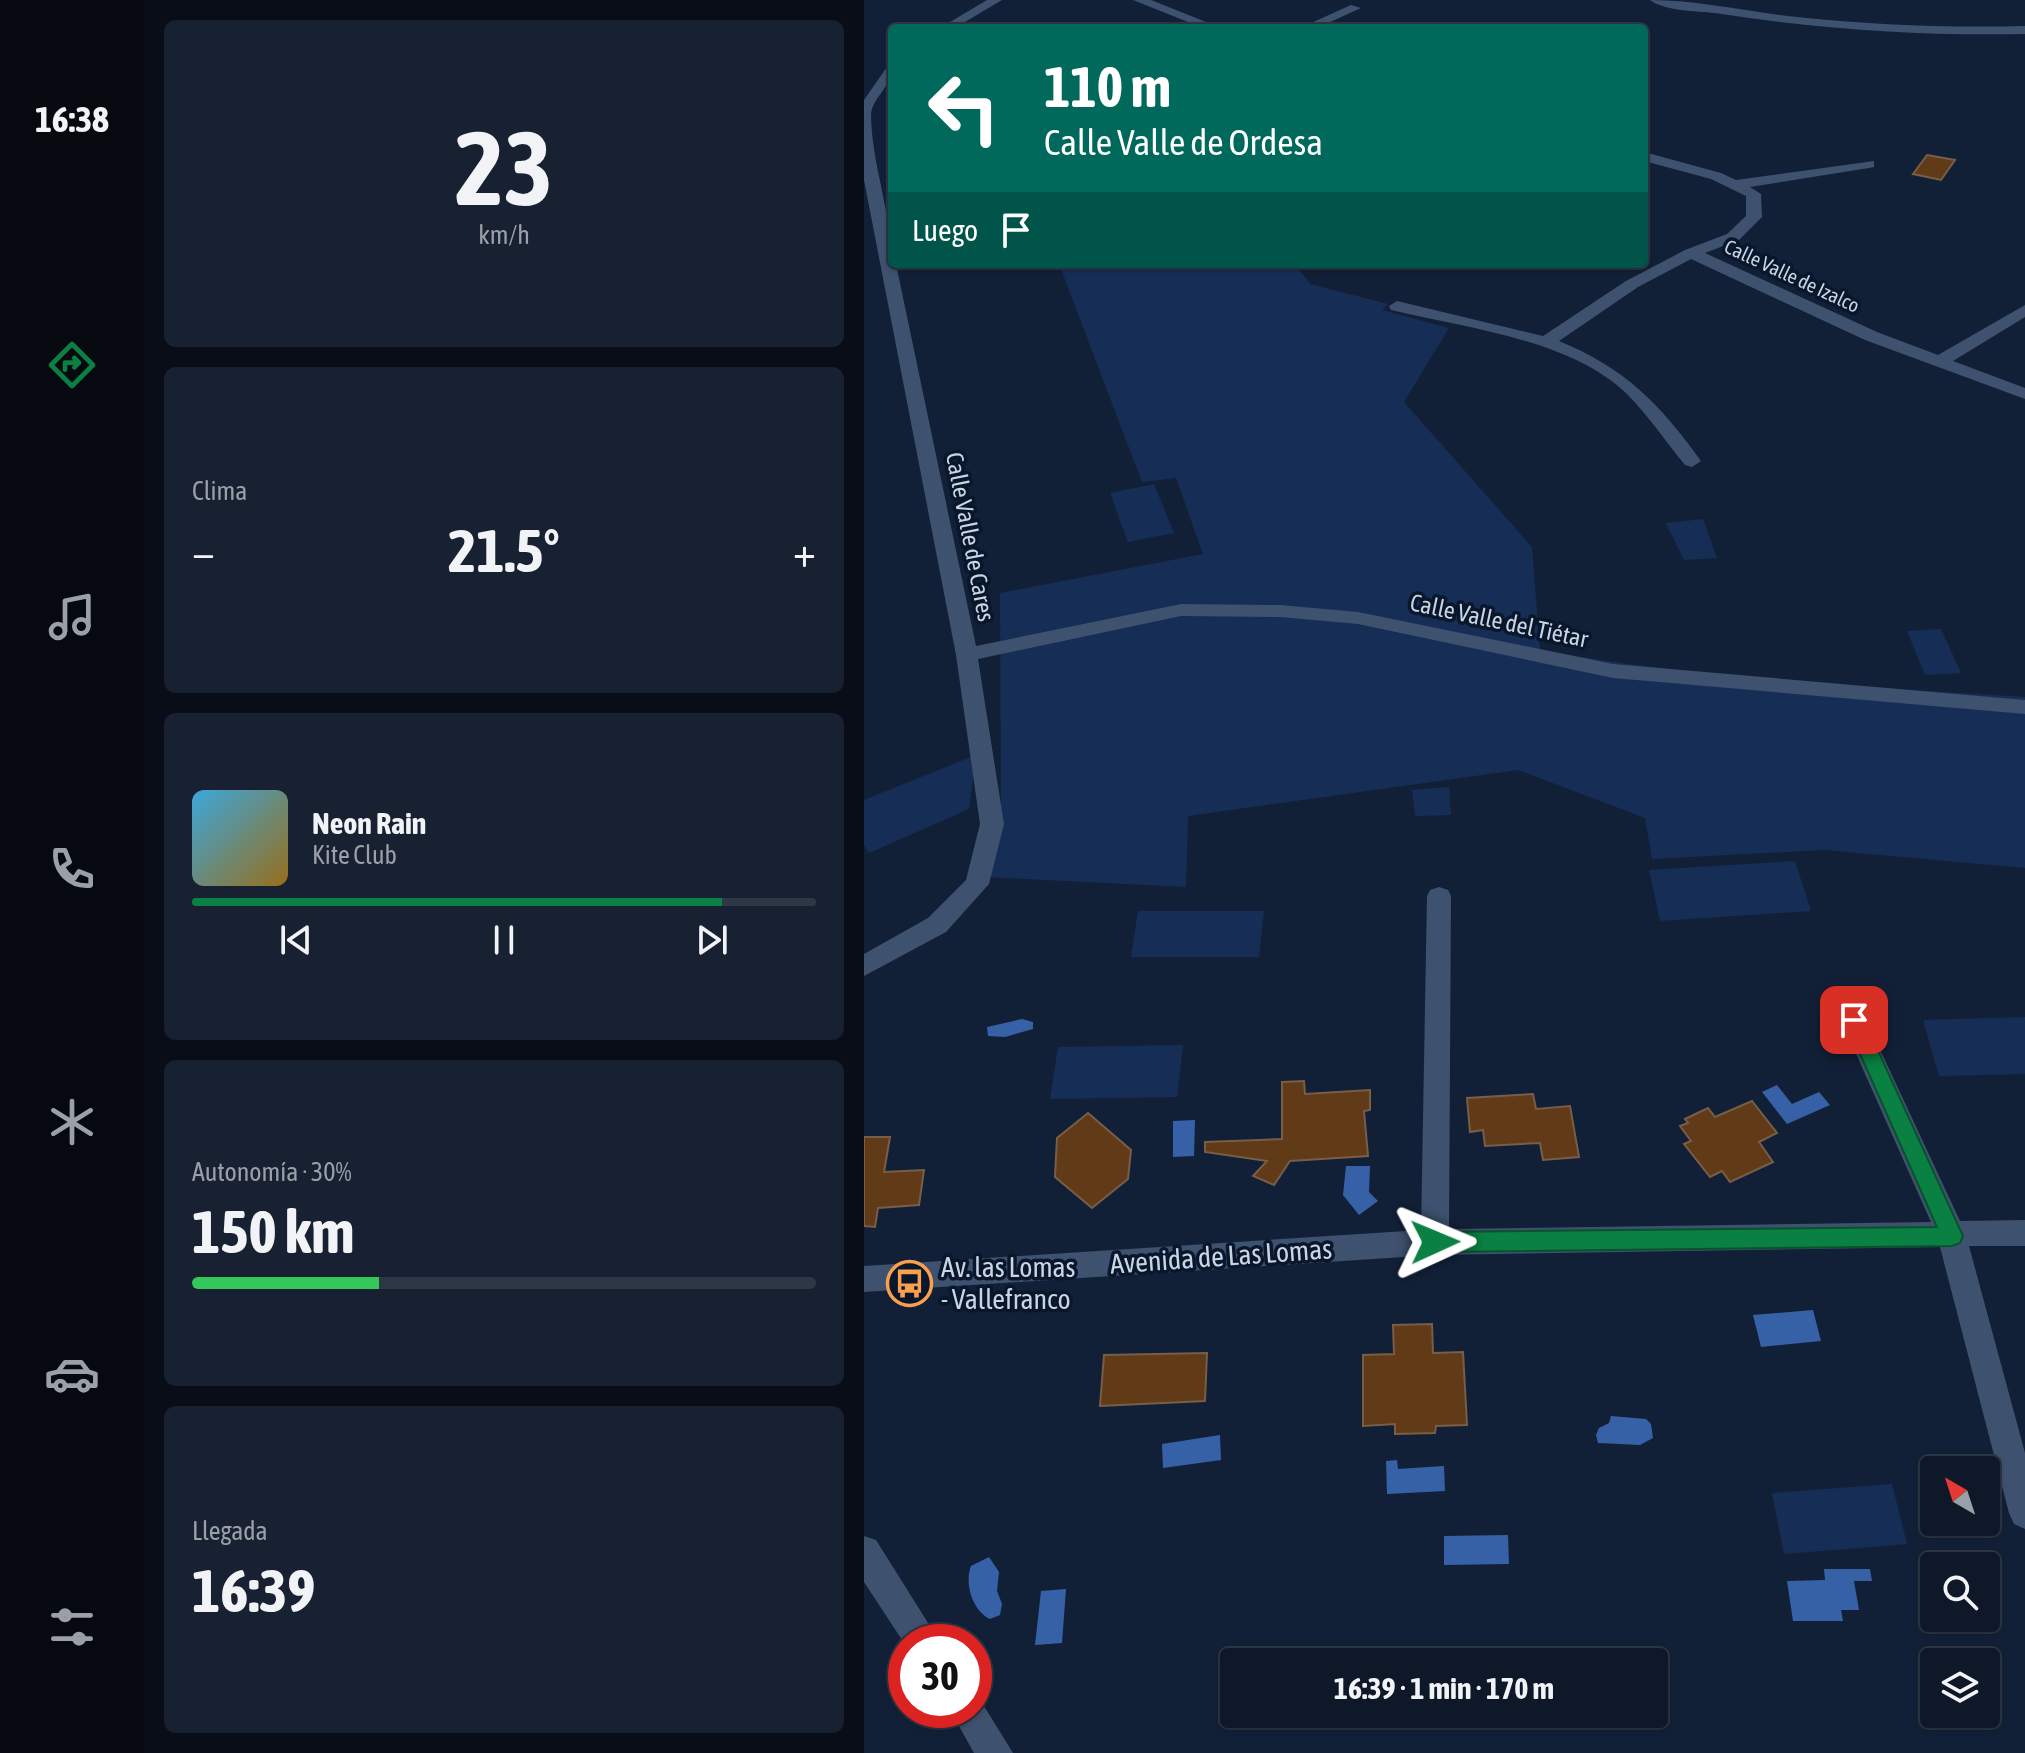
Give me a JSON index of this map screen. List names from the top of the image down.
{
  "streets": {
    "street": [
      "Calle Valle de Izalco",
      "Calle Valle de Cares",
      "Calle Valle del Tiétar",
      "Avenida de Las Lomas"
    ]
  },
  "crossings": [
    ["Calle Valle de Cares", "Calle Valle del Tiétar"]
  ],
  "places": {
    "bus stop": ["Av. las Lomas - Vallefranco"]
  },
  "north": "top left",
  "page": {
    "tabs": "16:38",
    "tile": [
      ["23", "km/h"],
      "Clima",
      ["Autonomía · 30%", "150 km"],
      ["Llegada", "16:39"]
    ],
    "turn": ["110 m", "Calle Valle de Ordesa"],
    "then": "Luego",
    "heat": ["−", "21.5°", "+"],
    "song": ["Neon Rain", "Kite Club"],
    "limit": "30",
    "trip": "16:39 · 1 min · 170 m"
  }
}
